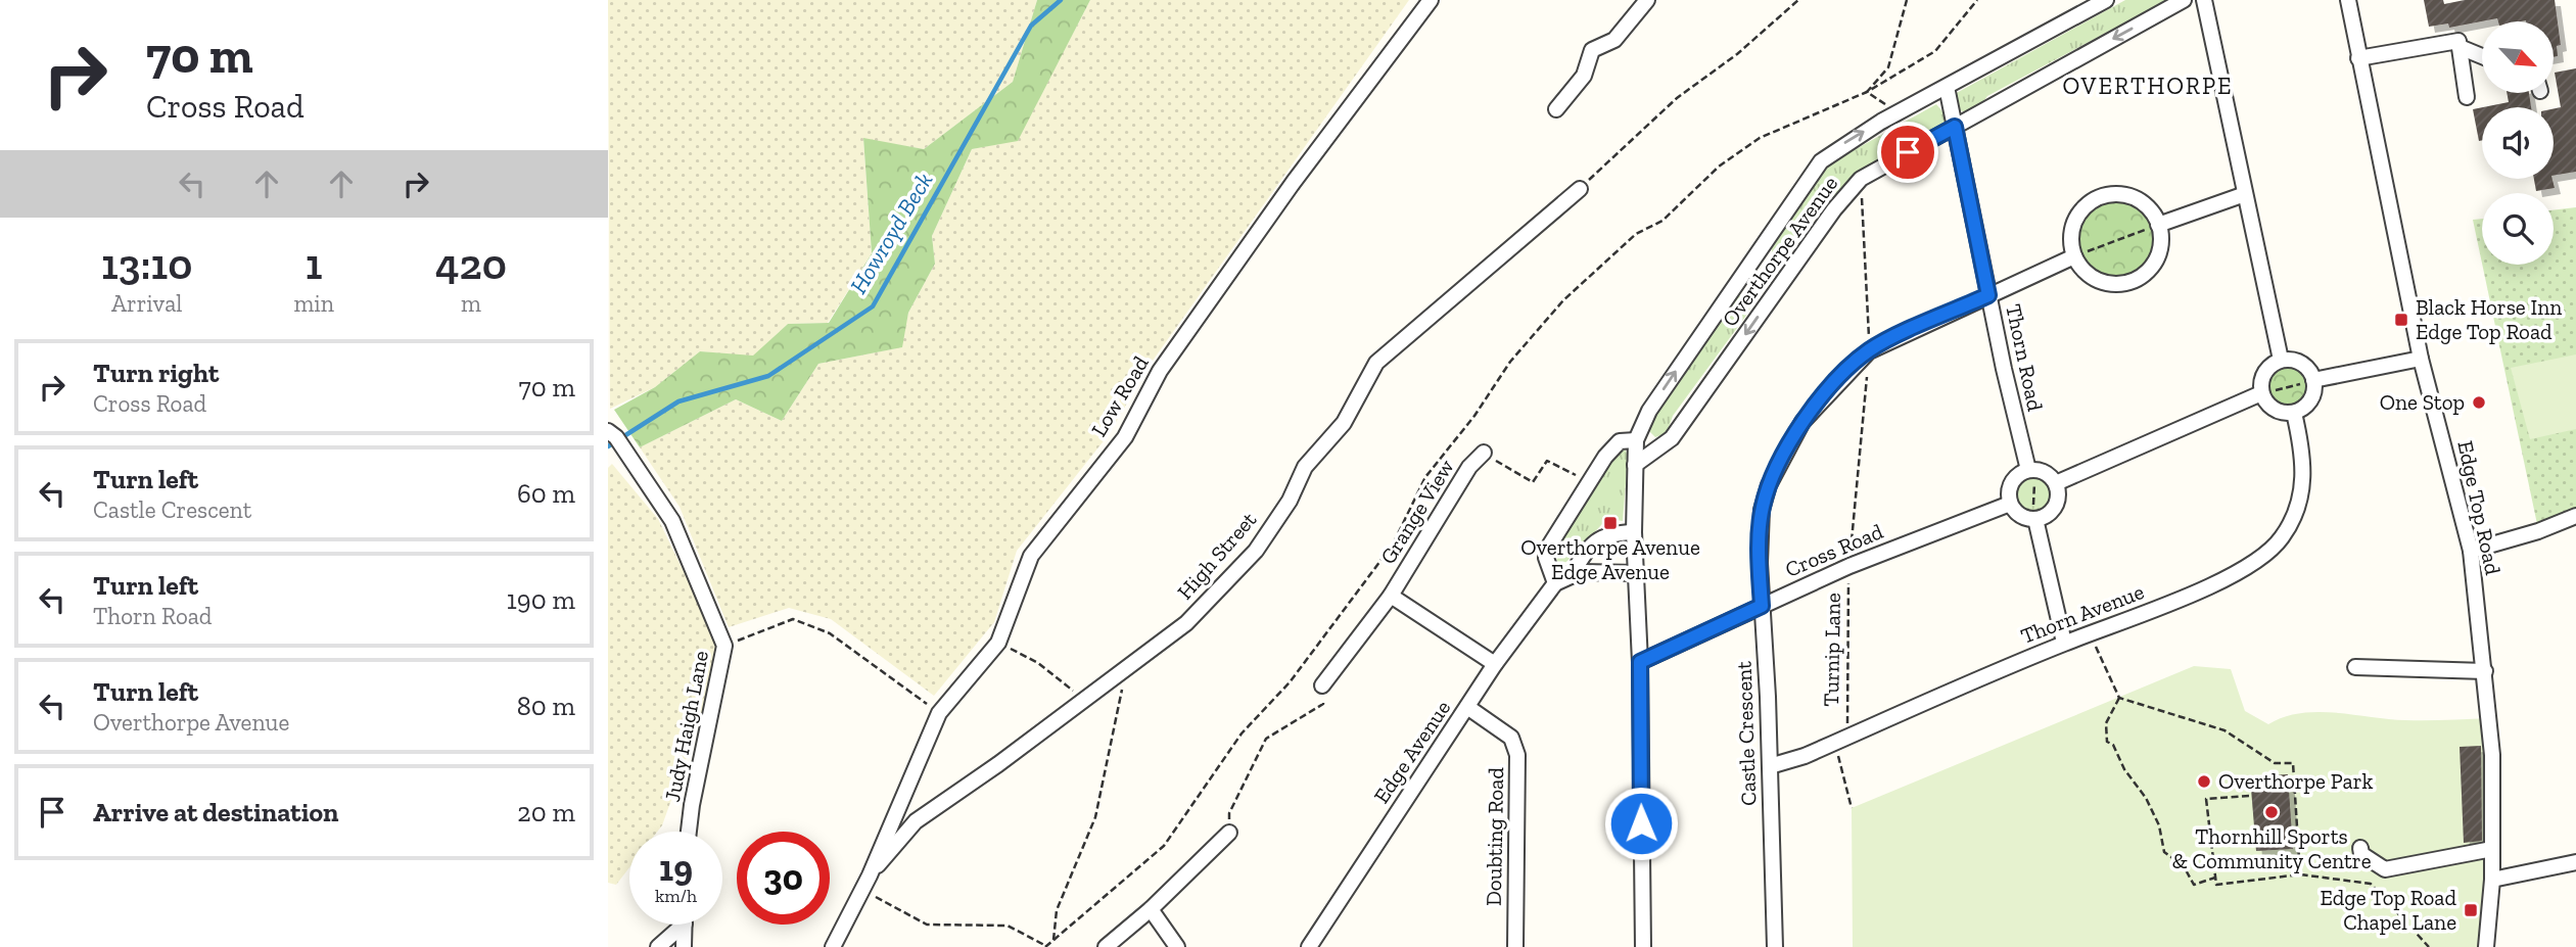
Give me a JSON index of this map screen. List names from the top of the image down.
{
  "streets": {
    "street": [
      "Overthorpe Avenue",
      "Thorn Road",
      "Low Road",
      "Edge Top Road",
      "Grange View",
      "Cross Road",
      "High Street",
      "Thorn Avenue",
      "Judy Haigh Lane",
      "Castle Crescent",
      "Edge Avenue",
      "Doubting Road"
    ],
    "path": ["Turnip Lane"]
  },
  "crossings": [
    ["Overthorpe Avenue", "Thorn Road"],
    ["Overthorpe Avenue", "Cross Road"],
    ["Overthorpe Avenue", "Turnip Lane"],
    ["Overthorpe Avenue", "Edge Avenue"],
    ["Thorn Road", "Castle Crescent"],
    ["Low Road", "High Street"],
    ["Grange View", "Edge Avenue"],
    ["Cross Road", "Turnip Lane"],
    ["Cross Road", "Castle Crescent"],
    ["Thorn Avenue", "Turnip Lane"],
    ["Thorn Avenue", "Castle Crescent"],
    ["Turnip Lane", "Castle Crescent"],
    ["Edge Avenue", "Doubting Road"]
  ],
  "districts": ["OVERTHORPE"],
  "water": ["Howroyd Beck"],
  "places": {
    "transit": ["Black Horse Inn Edge Top Road", "Overthorpe Avenue Edge Avenue", "Edge Top Road Chapel Lane"],
    "other": ["One Stop", "Overthorpe Park", "Thornhill Sports & Community Centre"]
  },
  "north": "bottom right",
  "page": {
    "turn": ["70 m", "Cross Road"],
    "eta": [
      "13:10",
      "Arrival",
      "1",
      "min",
      "420",
      "m"
    ],
    "list": [
      {
        "name": "Turn right",
        "note": "Cross Road",
        "value": "70 m"
      },
      {
        "name": "Turn left",
        "note": "Castle Crescent",
        "value": "60 m"
      },
      {
        "name": "Turn left",
        "note": "Thorn Road",
        "value": "190 m"
      },
      {
        "name": "Turn left",
        "note": "Overthorpe Avenue",
        "value": "80 m"
      },
      {
        "name": "Arrive at destination",
        "value": "20 m"
      }
    ],
    "speed": "19 km/h",
    "limit": "30"
  }
}
